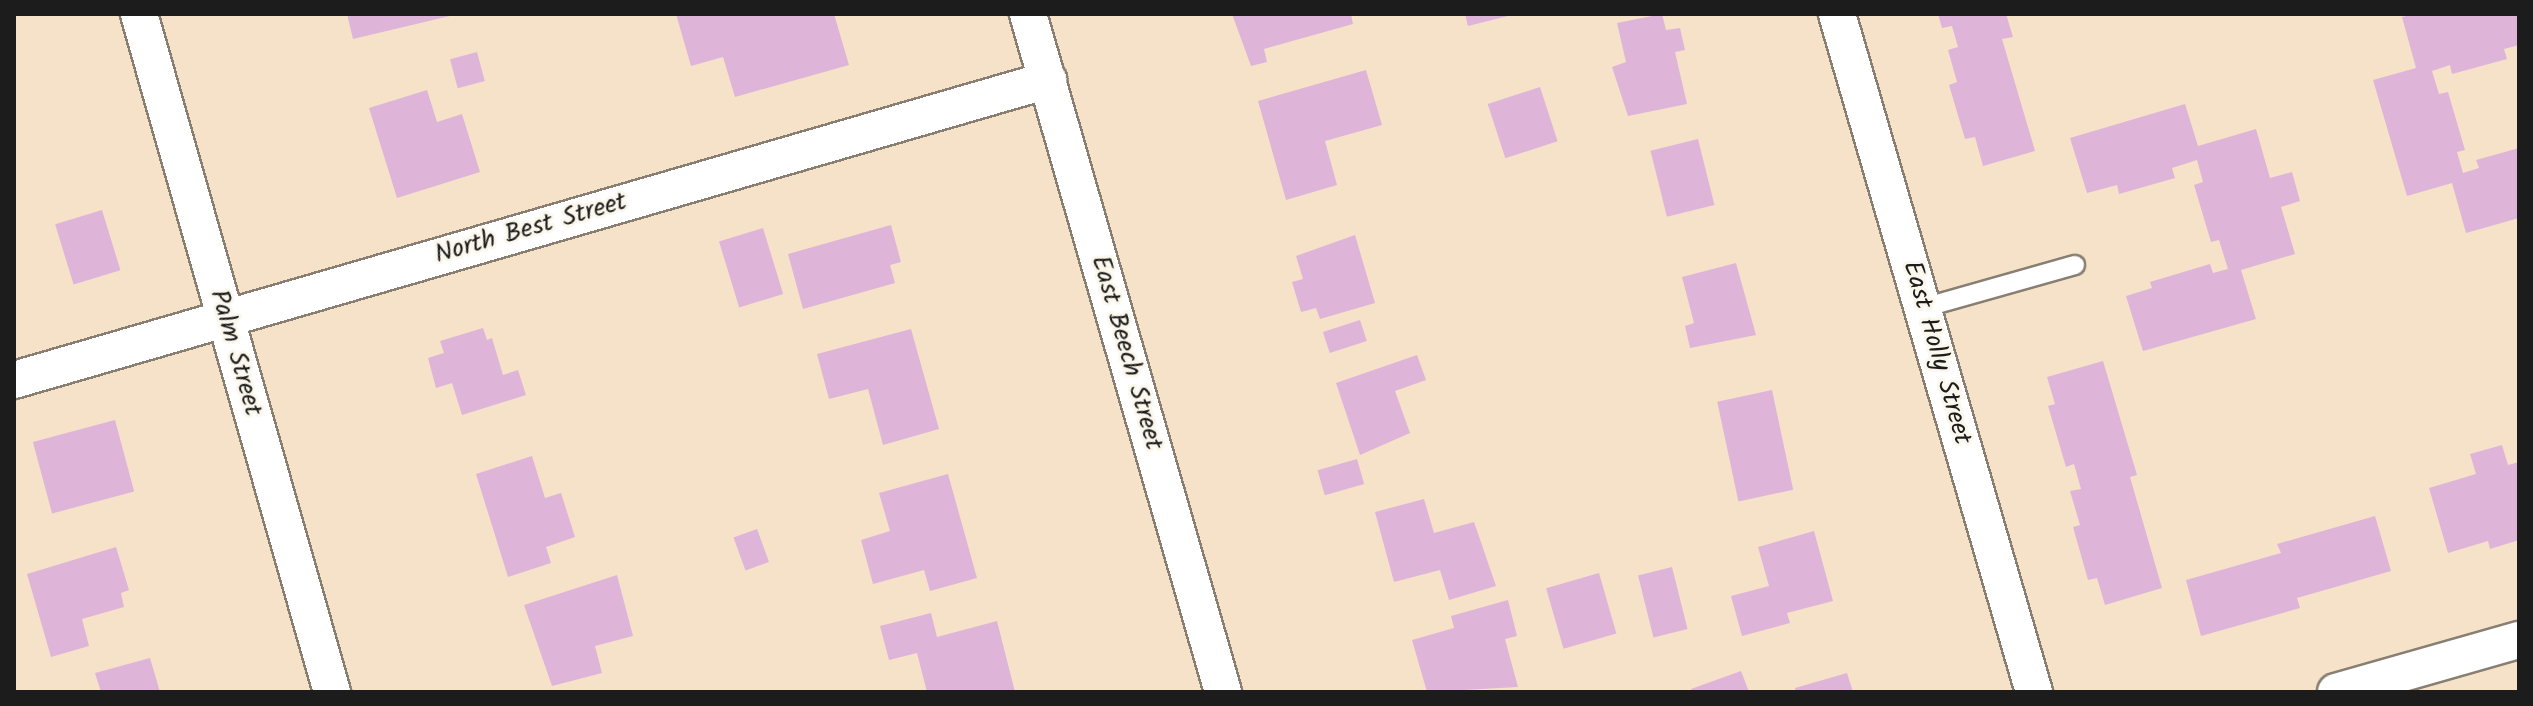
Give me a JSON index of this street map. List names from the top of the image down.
{
  "streets": {
    "street": [
      "North Best Street",
      "Palm Street",
      "East Beech Street",
      "East Holly Street"
    ]
  },
  "crossings": [
    ["North Best Street", "Palm Street"],
    ["North Best Street", "East Beech Street"]
  ]
}
